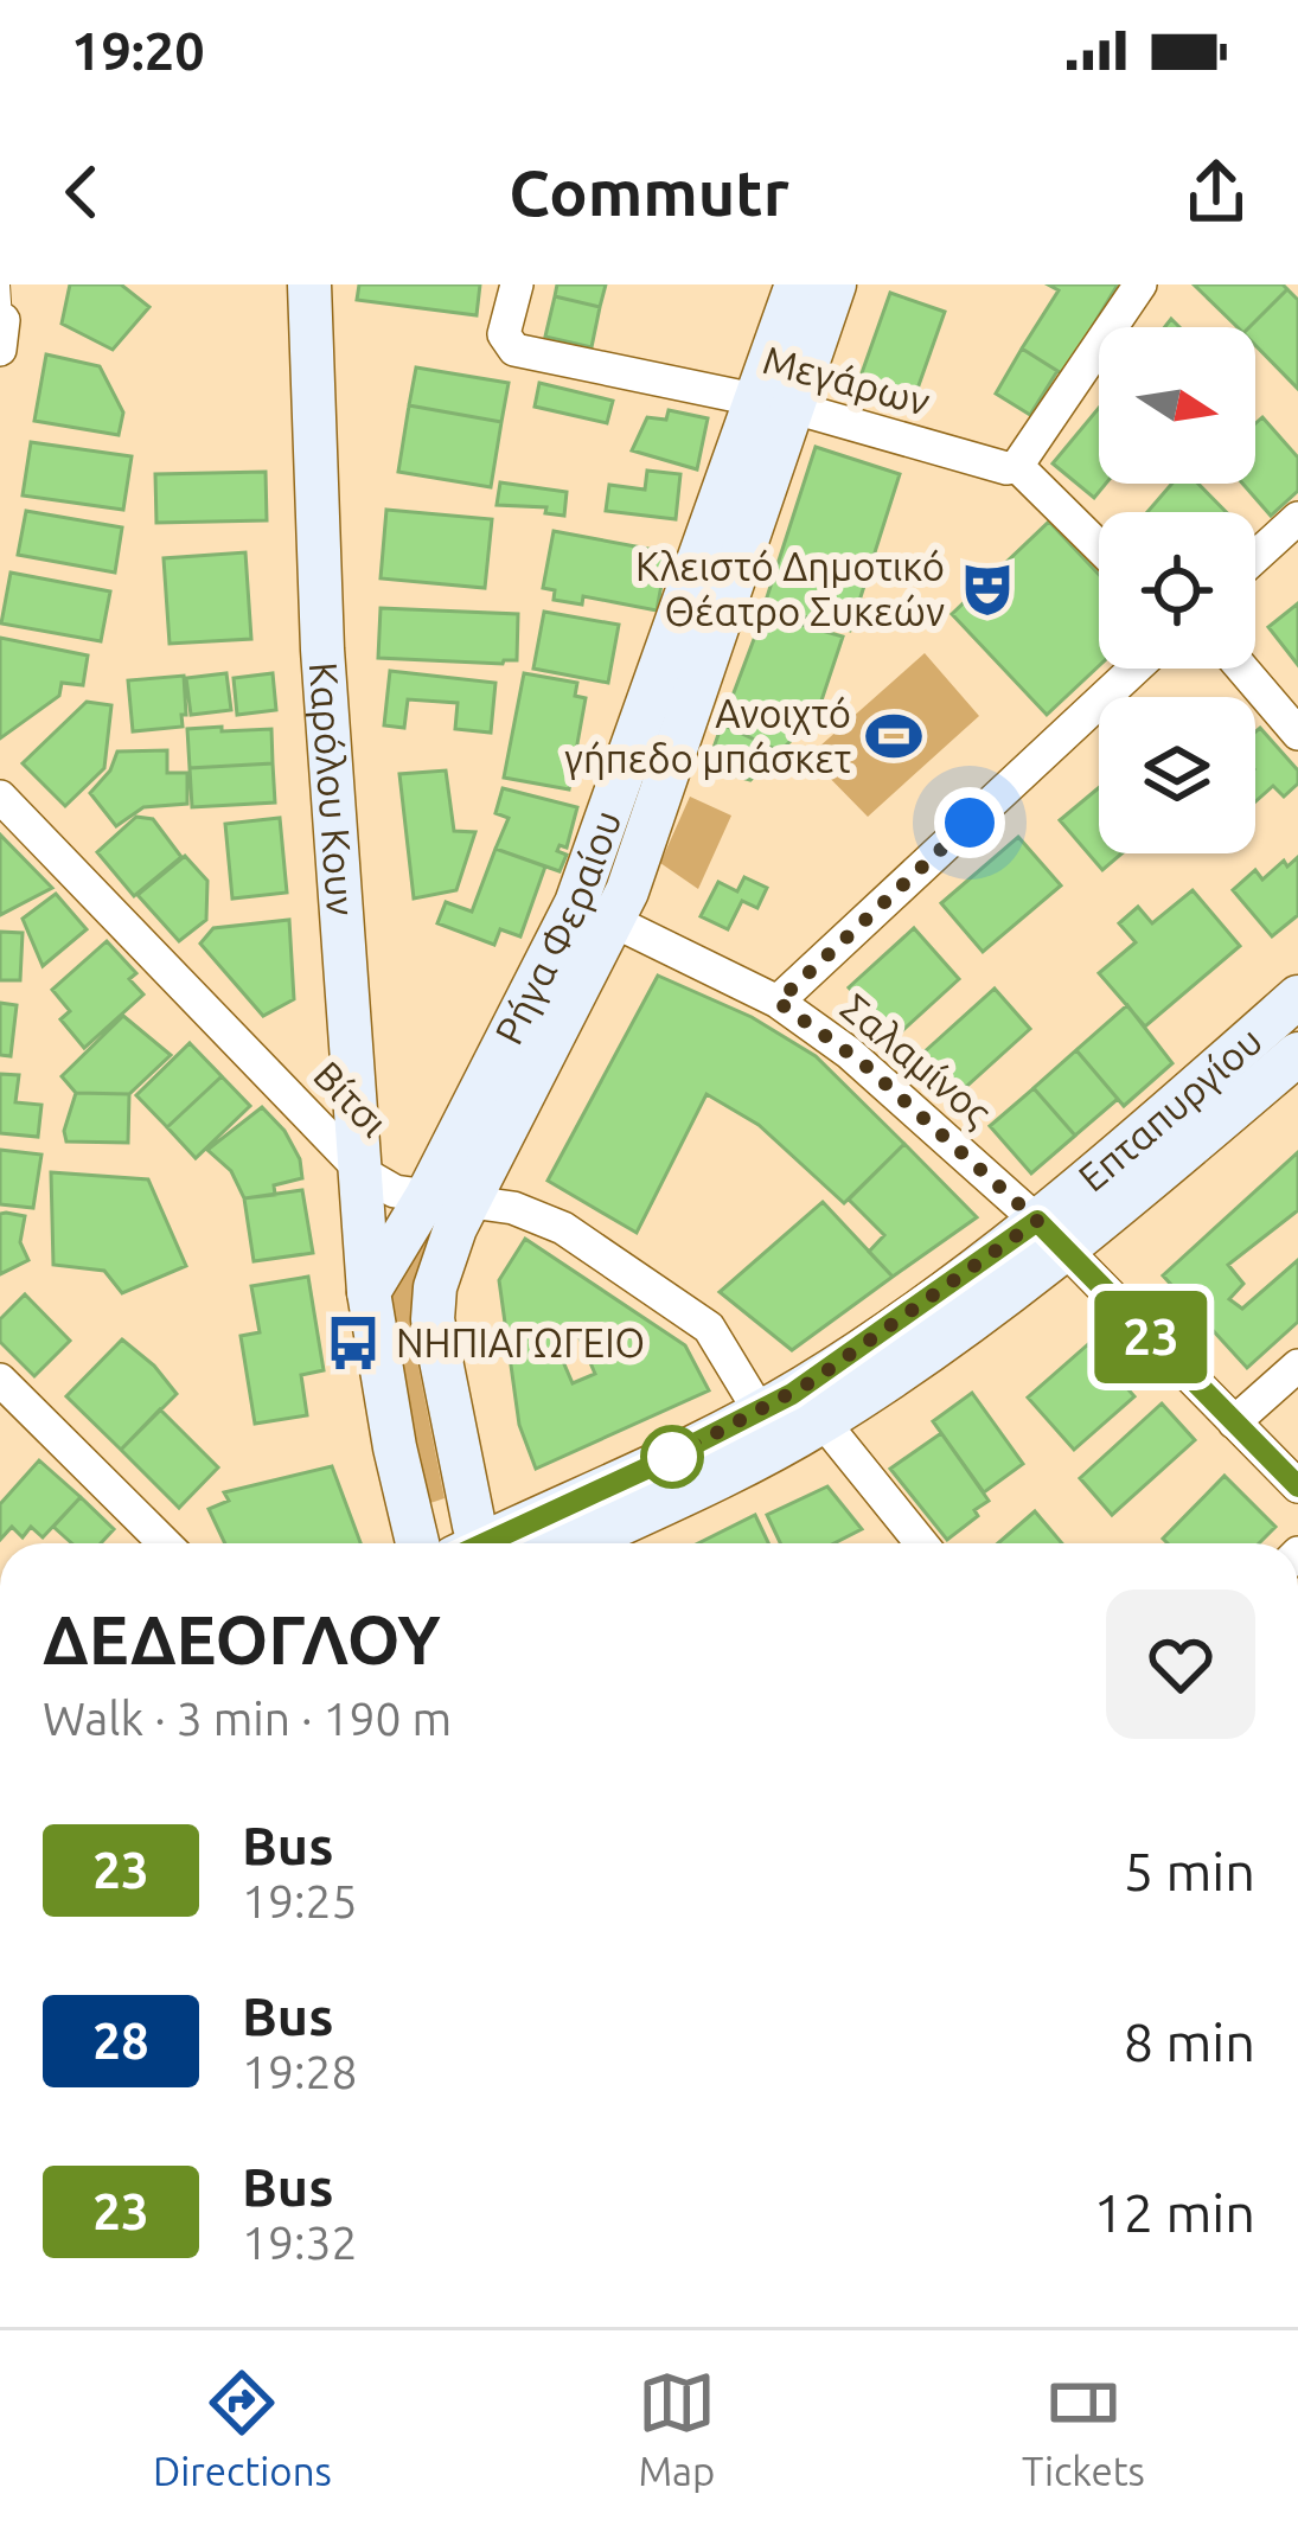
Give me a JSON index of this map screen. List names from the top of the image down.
{
  "streets": {
    "street": [
      "Μεγάρων",
      "Καρόλου Κουν",
      "Ρήγα Φεραίου",
      "Σαλαμίνος",
      "Βίτσι",
      "Επταπυργίου"
    ]
  },
  "crossings": [
    ["Μεγάρων", "Ρήγα Φεραίου"],
    ["Καρόλου Κουν", "Ρήγα Φεραίου"],
    ["Καρόλου Κουν", "Βίτσι"],
    ["Ρήγα Φεραίου", "Σαλαμίνος"],
    ["Ρήγα Φεραίου", "Βίτσι"],
    ["Σαλαμίνος", "Επταπυργίου"],
    ["Βίτσι", "Επταπυργίου"]
  ],
  "places": {
    "theatre": ["Κλειστό Δημοτικό Θέατρο Συκεών"],
    "sports": ["Ανοιχτό γήπεδο μπάσκετ"],
    "bus stop": ["ΝΗΠΙΑΓΩΓΕΙΟ"]
  },
  "lines": ["bus line 23"],
  "north": "right",
  "page": {
    "status": "19:20",
    "header": "Commutr",
    "on_map": "23",
    "heading": ["ΔΕΔΕΟΓΛΟΥ", "Walk · 3 min · 190 m"],
    "list": [
      {
        "mark": "23",
        "name": "Bus",
        "note": "19:25",
        "value": "5 min"
      },
      {
        "mark": "28",
        "name": "Bus",
        "note": "19:28",
        "value": "8 min"
      },
      {
        "mark": "23",
        "name": "Bus",
        "note": "19:32",
        "value": "12 min"
      }
    ],
    "tabs": ["Directions", "Map", "Tickets"]
  }
}
